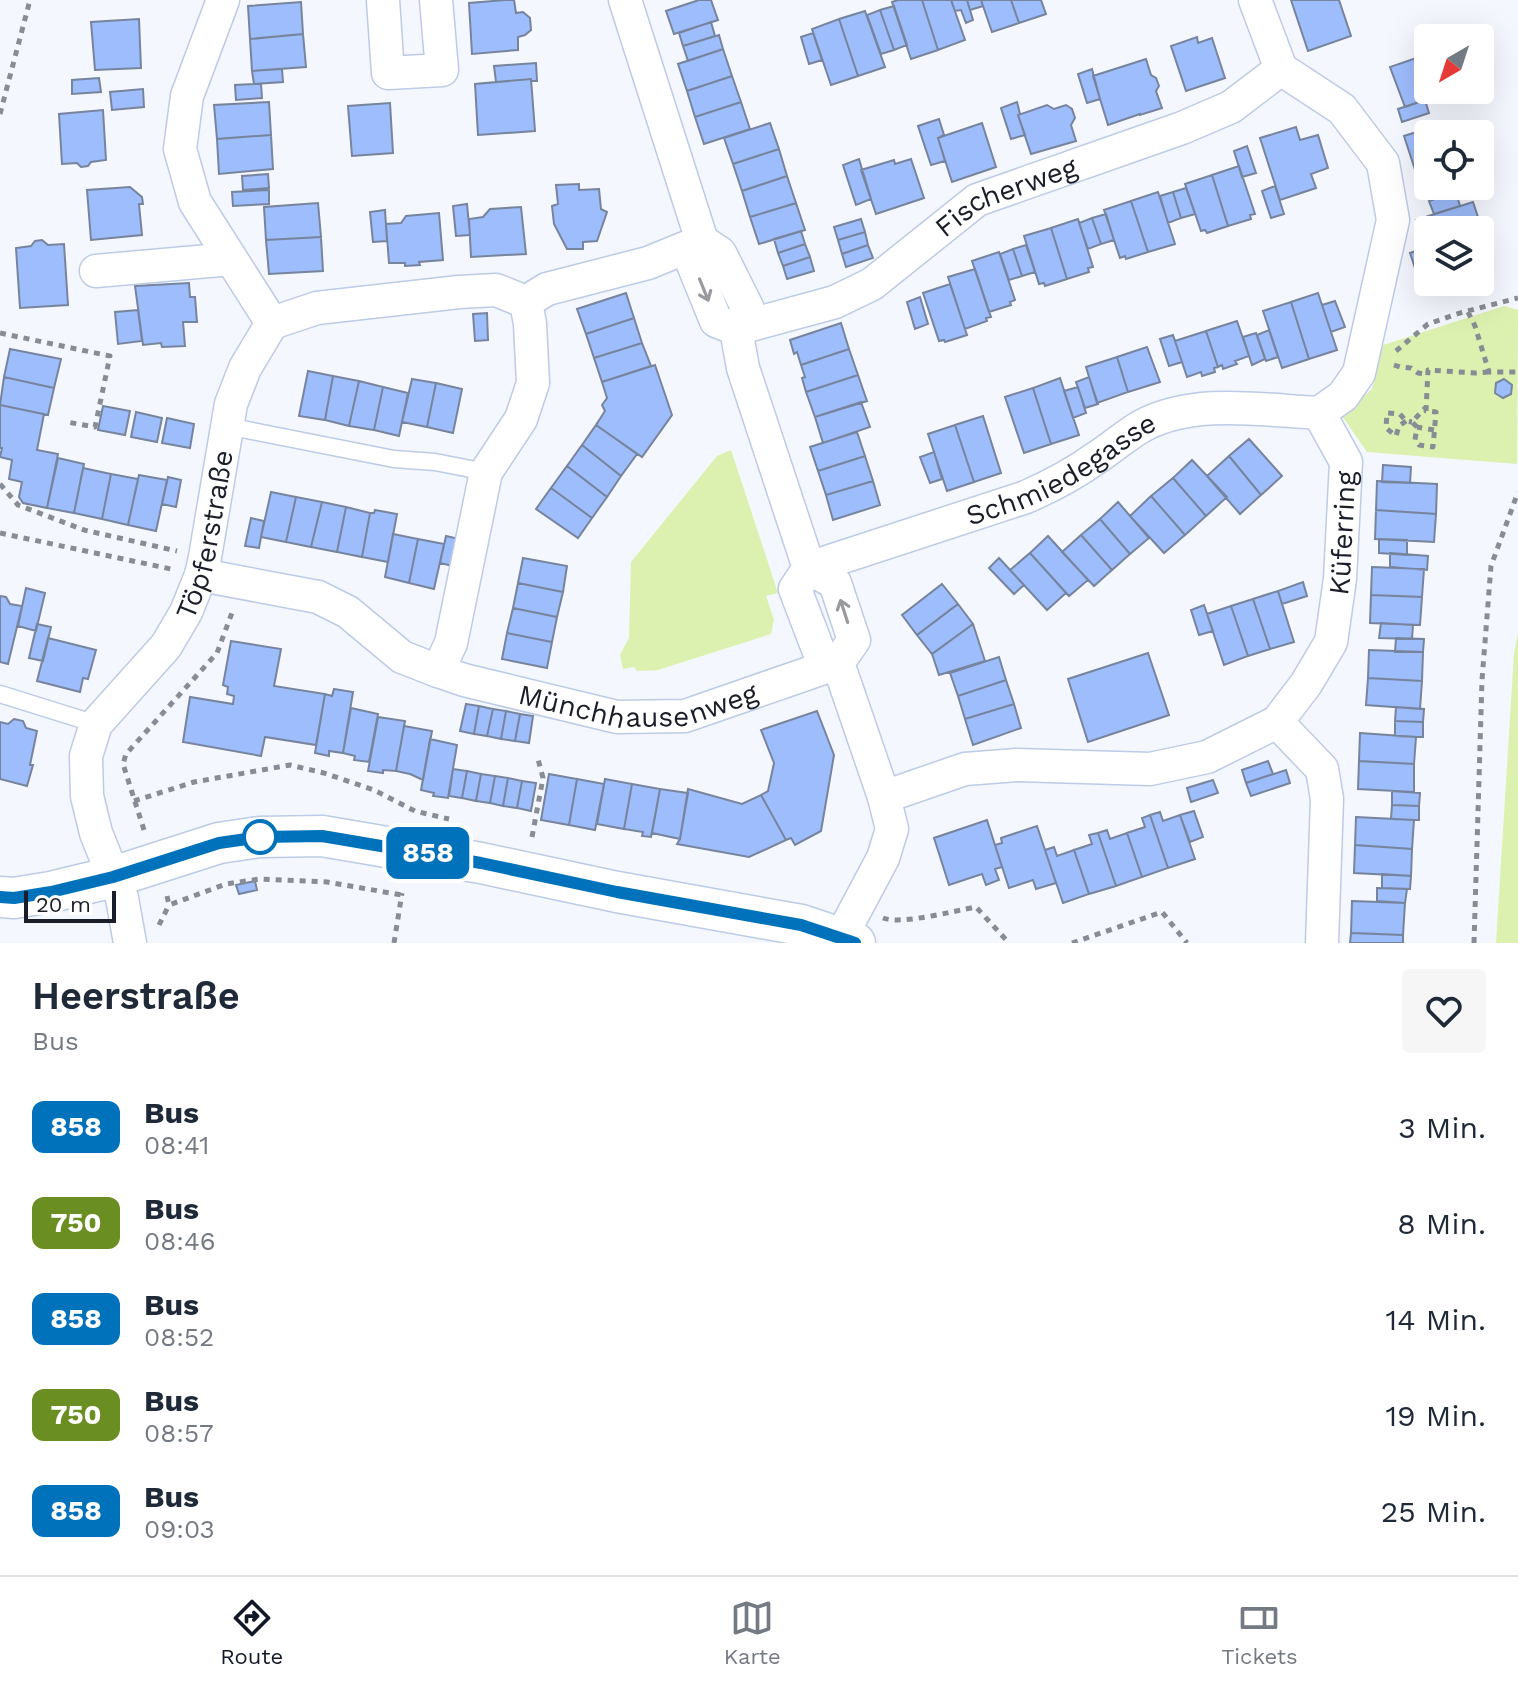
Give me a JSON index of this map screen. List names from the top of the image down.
{
  "streets": {
    "street": [
      "Fischerweg",
      "Schmiedegasse",
      "Töpferstraße",
      "Küferring",
      "Münchhausenweg"
    ]
  },
  "crossings": [
    ["Schmiedegasse", "Küferring"],
    ["Töpferstraße", "Münchhausenweg"]
  ],
  "lines": ["bus line 858"],
  "scale_bar": "20 m",
  "north": "bottom left",
  "page": {
    "on_map": "858",
    "scale": "20 m",
    "heading": ["Heerstraße", "Bus"],
    "list": [
      {
        "mark": "858",
        "name": "Bus",
        "note": "08:41",
        "value": "3 Min."
      },
      {
        "mark": "750",
        "name": "Bus",
        "note": "08:46",
        "value": "8 Min."
      },
      {
        "mark": "858",
        "name": "Bus",
        "note": "08:52",
        "value": "14 Min."
      },
      {
        "mark": "750",
        "name": "Bus",
        "note": "08:57",
        "value": "19 Min."
      },
      {
        "mark": "858",
        "name": "Bus",
        "note": "09:03",
        "value": "25 Min."
      }
    ],
    "tabs": ["Route", "Karte", "Tickets"]
  }
}
